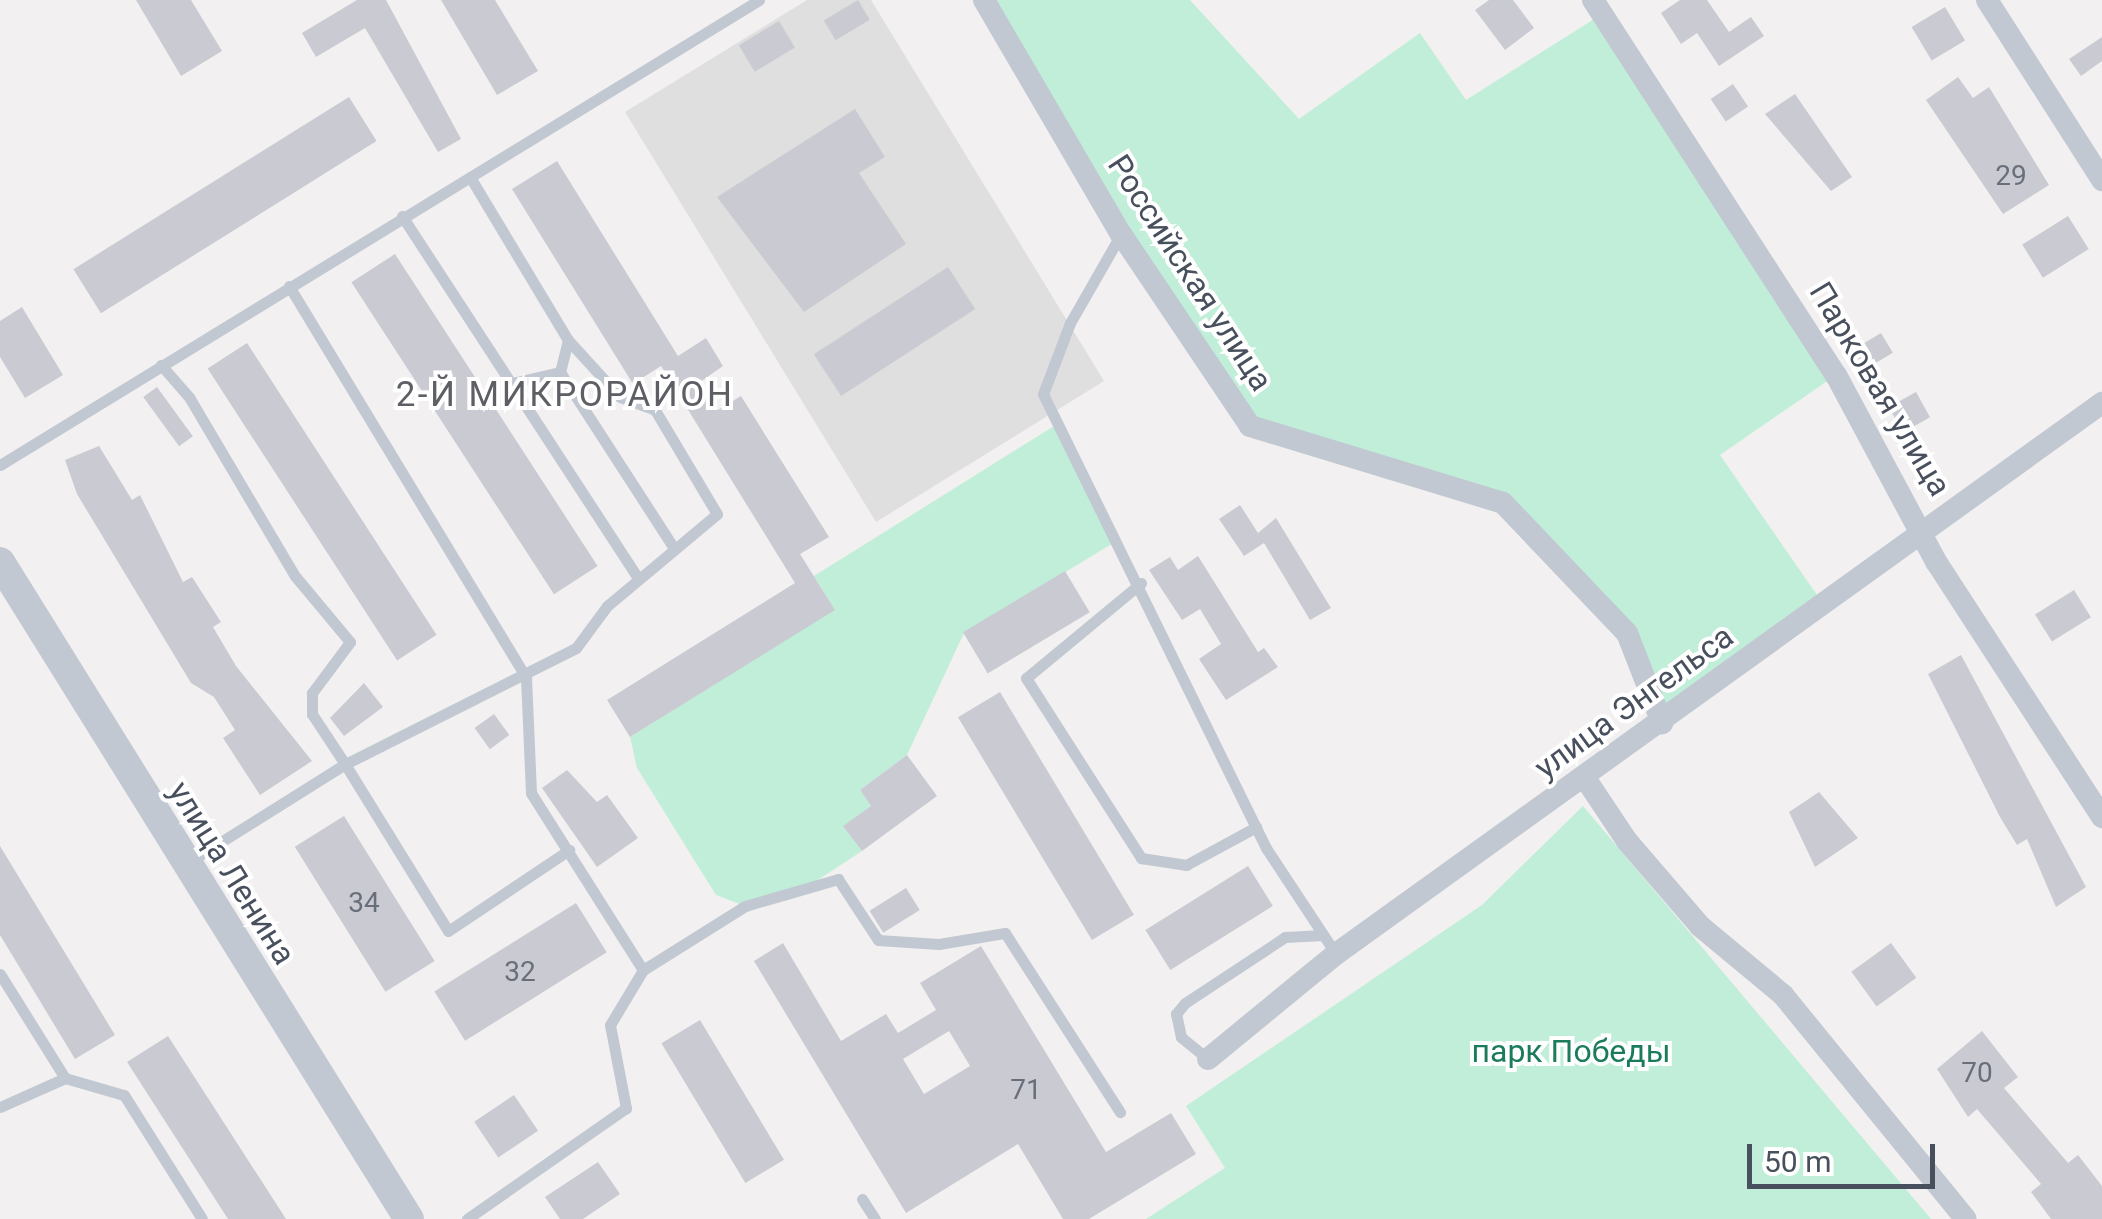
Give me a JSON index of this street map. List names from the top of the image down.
{
  "streets": {
    "street": [
      "Российская улица",
      "Парковая улица",
      "улица Энгельса",
      "улица Ленина"
    ]
  },
  "crossings": [
    ["Российская улица", "улица Энгельса"],
    ["Парковая улица", "улица Энгельса"]
  ],
  "districts": ["2-Й МИКРОРАЙОН"],
  "parks": ["парк Победы"],
  "house_numbers": [
    "29",
    "34",
    "32",
    "70",
    "71"
  ],
  "scale_bar": "50 m"
}
